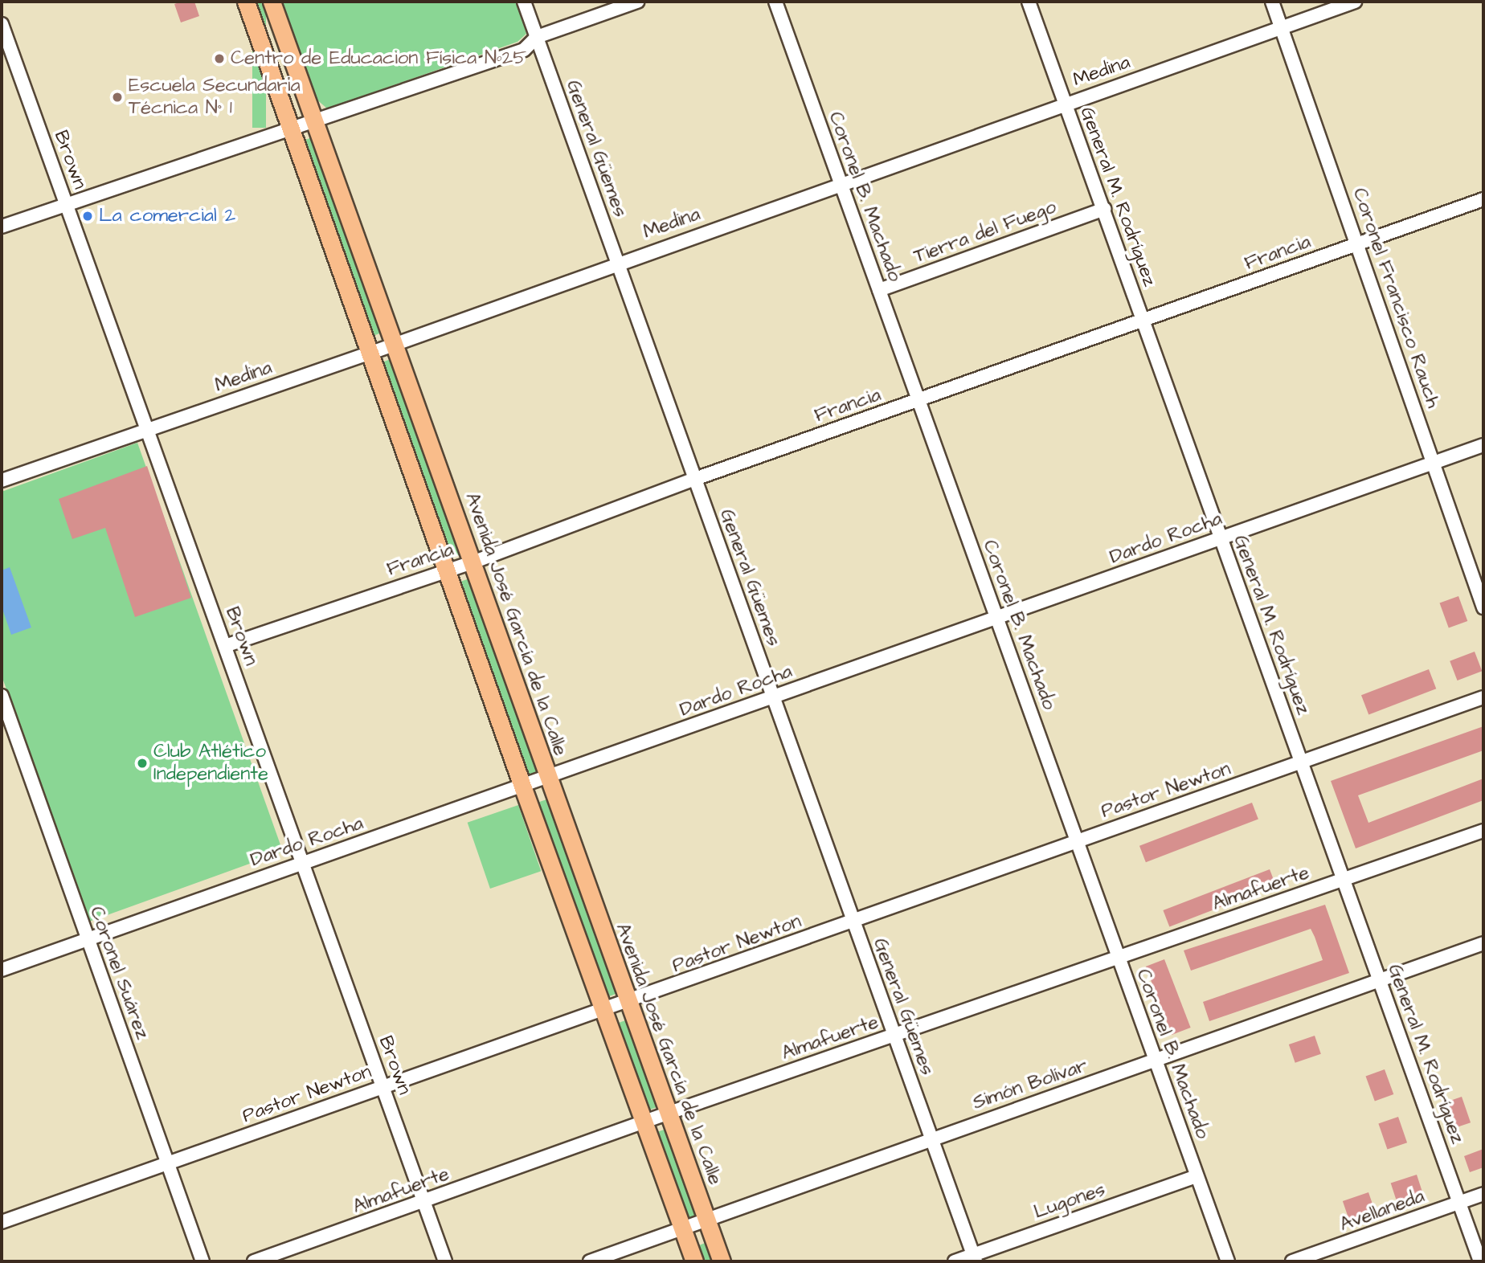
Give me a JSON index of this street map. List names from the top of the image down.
{
  "streets": {
    "main road": ["Avenida José García de la Calle"],
    "street": [
      "Medina",
      "General Güemes",
      "Brown",
      "Coronel B. Machado",
      "General M. Rodríguez",
      "Tierra del Fuego",
      "Francia",
      "Coronel Francisco Rauch",
      "Dardo Rocha",
      "Pastor Newton",
      "Almafuerte",
      "Coronel Suárez",
      "Simón Bolívar",
      "Lugones",
      "Avellaneda"
    ]
  },
  "crossings": [
    ["Medina", "General Güemes"],
    ["Medina", "Brown"],
    ["Medina", "Coronel B. Machado"],
    ["Medina", "General M. Rodríguez"],
    ["Medina", "Coronel Francisco Rauch"],
    ["Medina", "Avenida José García de la Calle"],
    ["General Güemes", "Francia"],
    ["General Güemes", "Dardo Rocha"],
    ["General Güemes", "Pastor Newton"],
    ["General Güemes", "Almafuerte"],
    ["General Güemes", "Simón Bolívar"],
    ["General Güemes", "Lugones"],
    ["Brown", "Francia"],
    ["Brown", "Dardo Rocha"],
    ["Brown", "Pastor Newton"],
    ["Brown", "Almafuerte"],
    ["Coronel B. Machado", "Tierra del Fuego"],
    ["Coronel B. Machado", "Francia"],
    ["Coronel B. Machado", "Dardo Rocha"],
    ["Coronel B. Machado", "Pastor Newton"],
    ["Coronel B. Machado", "Almafuerte"],
    ["Coronel B. Machado", "Simón Bolívar"],
    ["Coronel B. Machado", "Lugones"],
    ["General M. Rodríguez", "Tierra del Fuego"],
    ["General M. Rodríguez", "Francia"],
    ["General M. Rodríguez", "Dardo Rocha"],
    ["General M. Rodríguez", "Pastor Newton"],
    ["General M. Rodríguez", "Almafuerte"],
    ["General M. Rodríguez", "Simón Bolívar"],
    ["General M. Rodríguez", "Avellaneda"],
    ["Francia", "Coronel Francisco Rauch"],
    ["Francia", "Avenida José García de la Calle"],
    ["Coronel Francisco Rauch", "Dardo Rocha"],
    ["Dardo Rocha", "Avenida José García de la Calle"],
    ["Dardo Rocha", "Coronel Suárez"],
    ["Avenida José García de la Calle", "Pastor Newton"],
    ["Avenida José García de la Calle", "Almafuerte"],
    ["Avenida José García de la Calle", "Simón Bolívar"],
    ["Pastor Newton", "Coronel Suárez"]
  ],
  "places": [
    "Centro de Educacion Física Nº25",
    "Escuela Secundaria Técnica N° 1",
    "La comercial 2",
    "Club Atlético Independiente"
  ]
}
